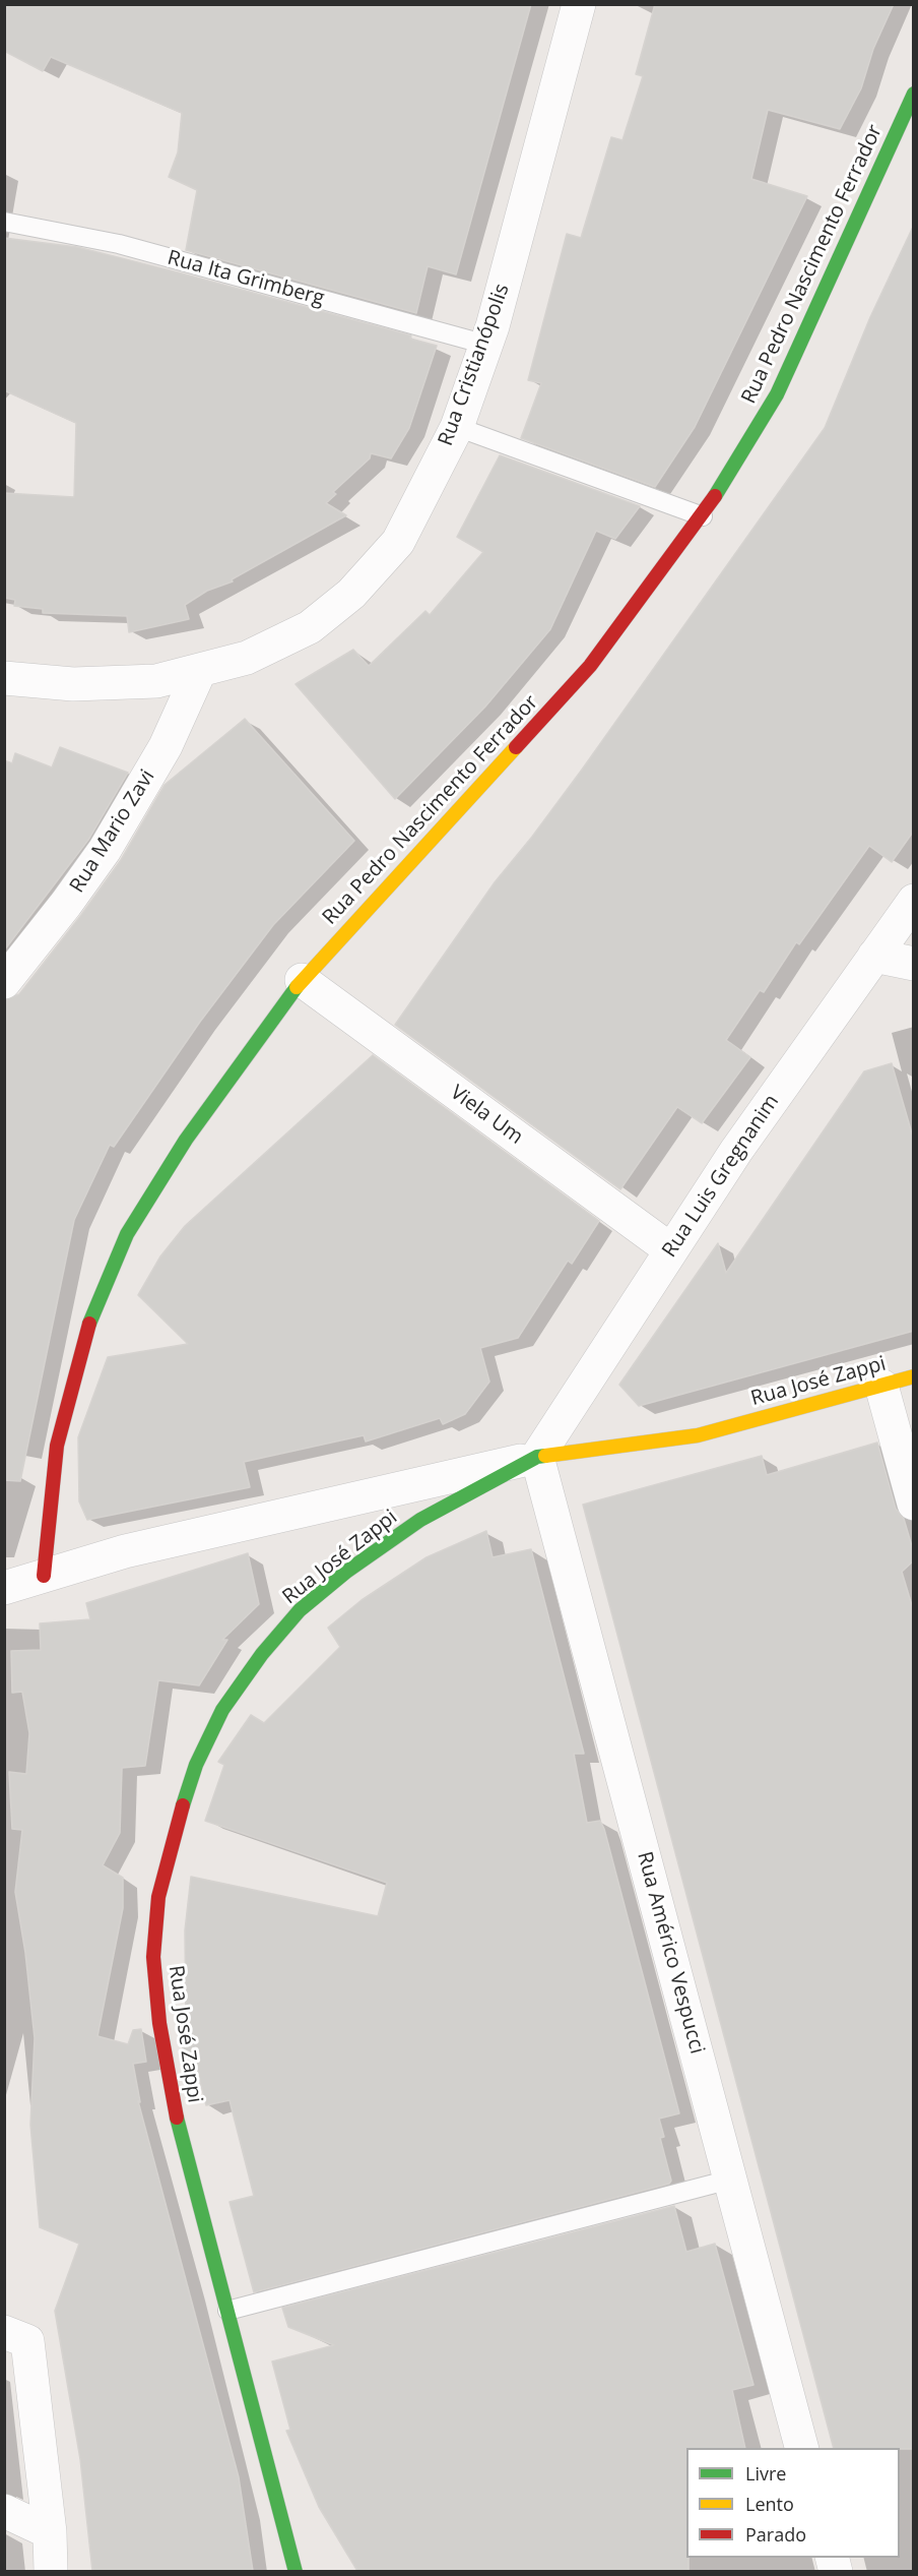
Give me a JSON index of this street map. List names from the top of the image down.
{
  "streets": {
    "street": [
      "Rua Pedro Nascimento Ferrador",
      "Rua Cristianópolis",
      "Rua Mario Zavi",
      "Viela Um",
      "Rua Luis Gregnanim",
      "Rua José Zappi",
      "Rua Américo Vespucci"
    ],
    "lane": ["Rua Ita Grimberg"]
  },
  "crossings": [
    ["Rua Pedro Nascimento Ferrador", "Viela Um"],
    ["Rua Ita Grimberg", "Rua Cristianópolis"],
    ["Rua Cristianópolis", "Rua Mario Zavi"],
    ["Viela Um", "Rua Luis Gregnanim"],
    ["Rua Luis Gregnanim", "Rua José Zappi"],
    ["Rua Luis Gregnanim", "Rua Américo Vespucci"],
    ["Rua José Zappi", "Rua Américo Vespucci"]
  ],
  "legend": ["Livre", "Lento", "Parado"]
}
